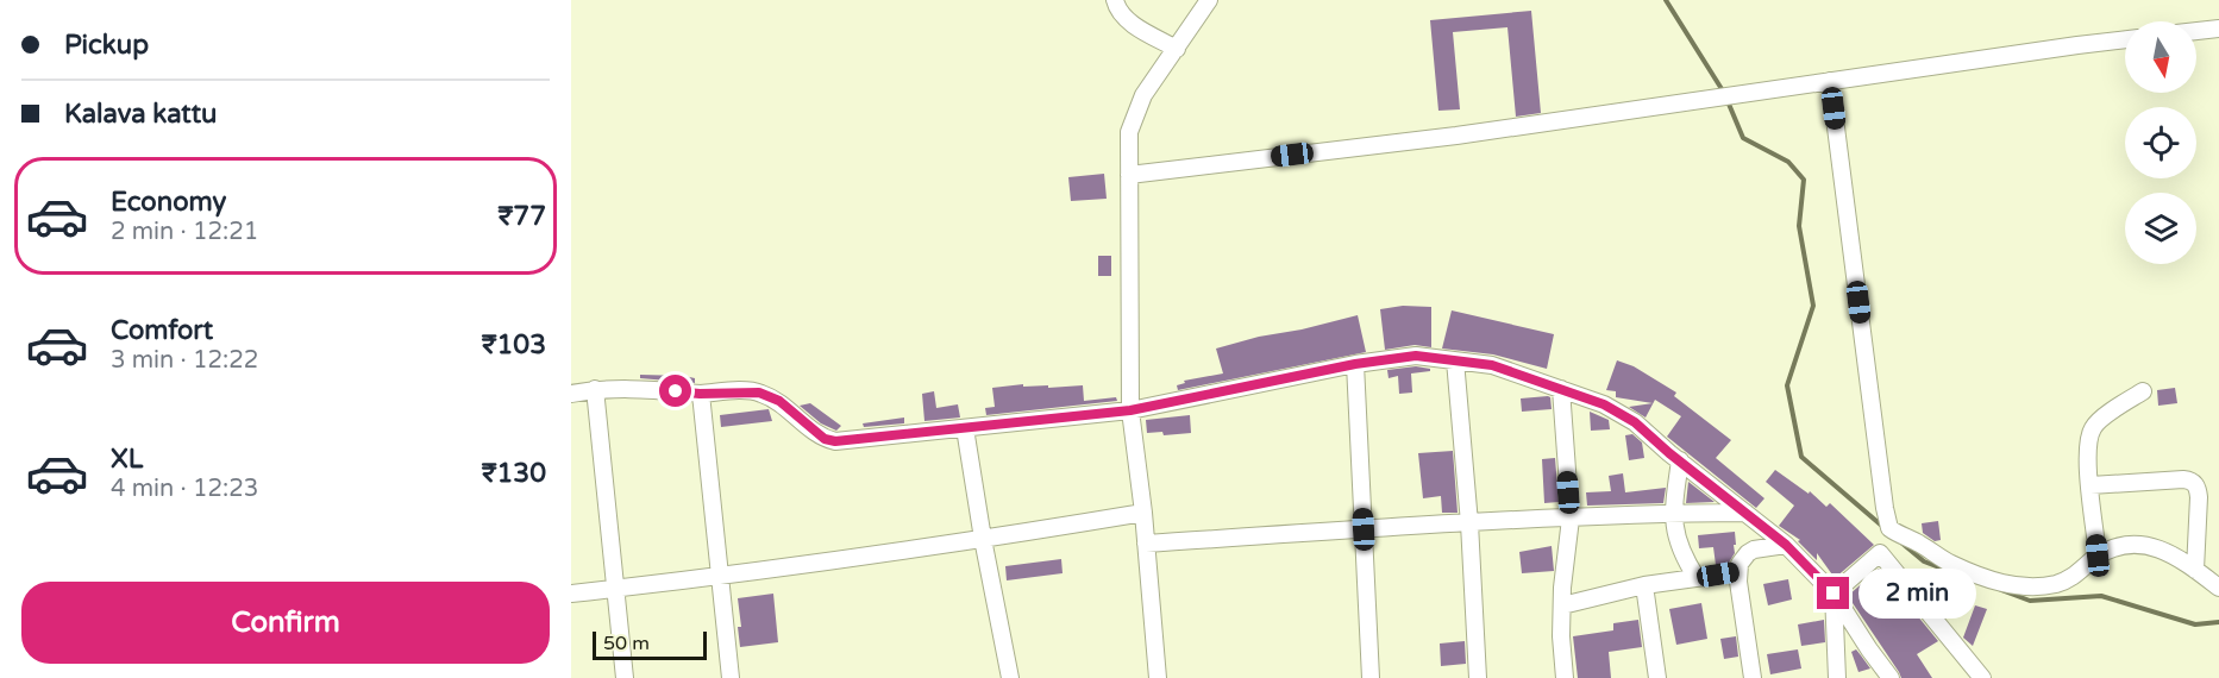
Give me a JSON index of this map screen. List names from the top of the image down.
{
  "scale_bar": "50 m",
  "north": "bottom",
  "page": {
    "banner": ["Pickup", "Kalava kattu"],
    "list": [
      {
        "name": "Economy",
        "note": "2 min · 12:21",
        "value": "₹77"
      },
      {
        "name": "Comfort",
        "note": "3 min · 12:22",
        "value": "₹103"
      },
      {
        "name": "XL",
        "note": "4 min · 12:23",
        "value": "₹130"
      }
    ],
    "buttons": "Confirm",
    "bubble": "2 min",
    "scale": "50 m"
  }
}
